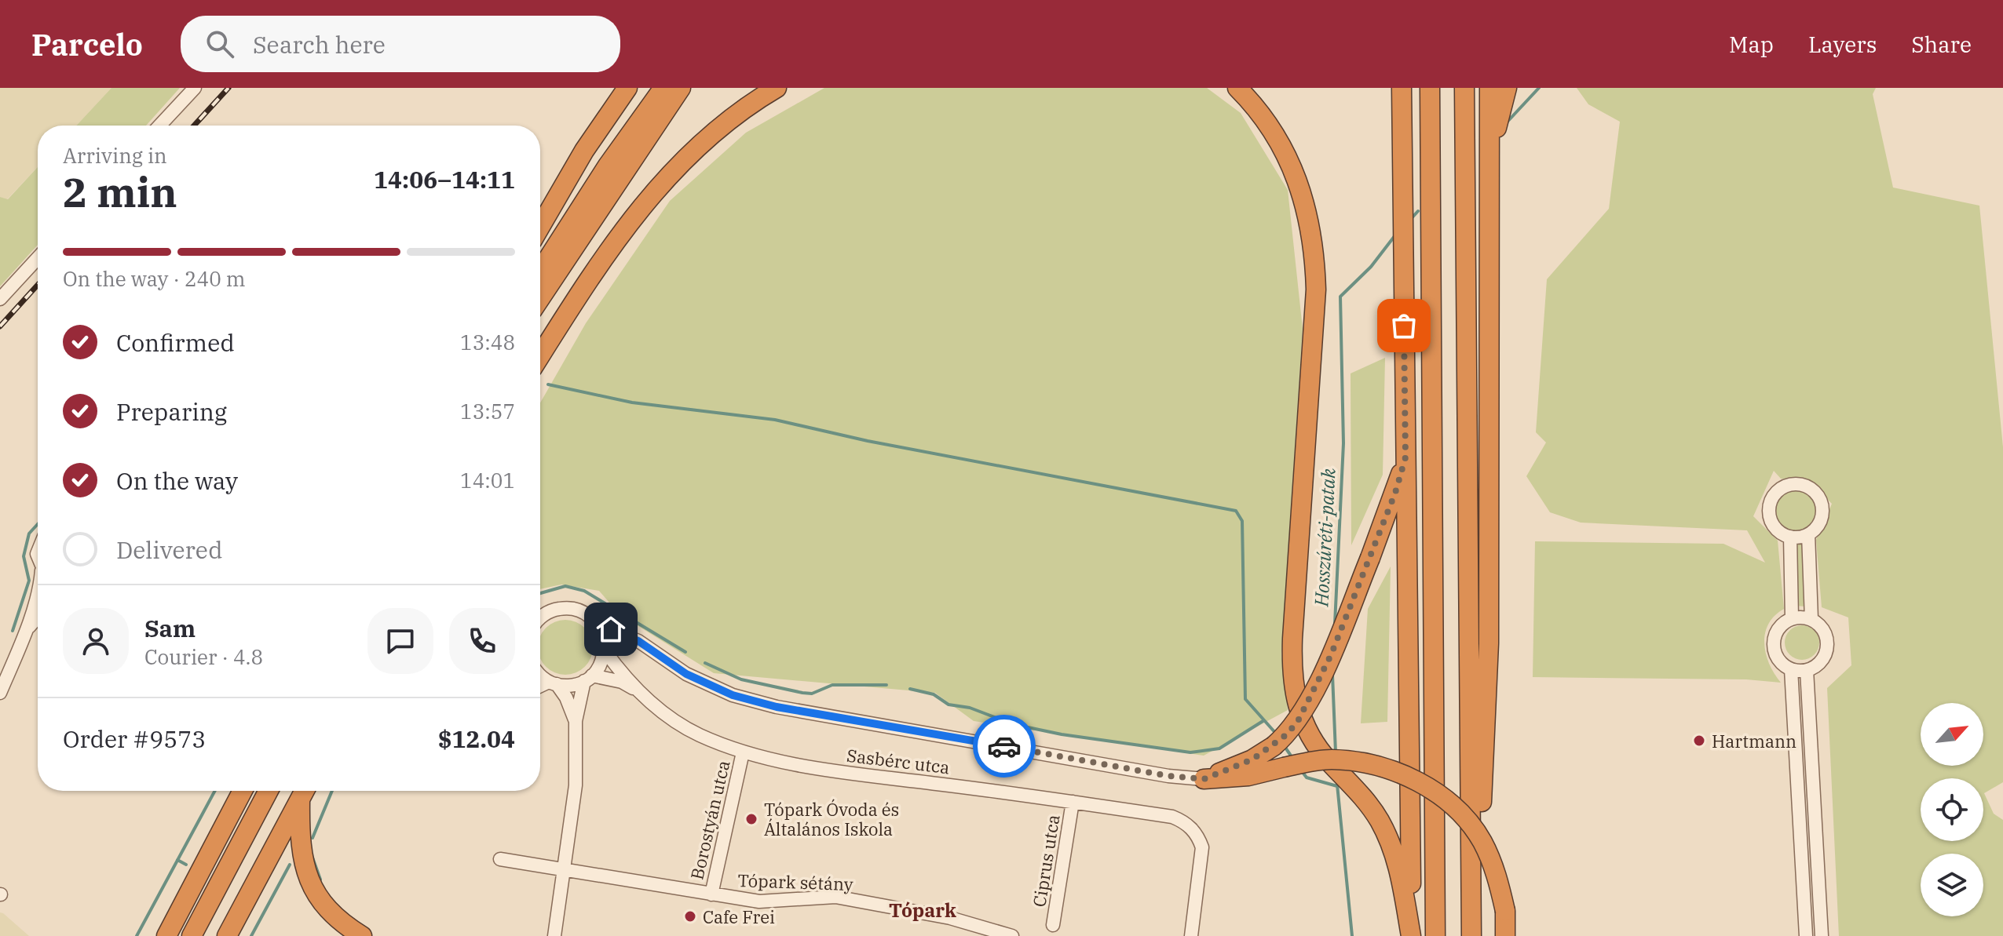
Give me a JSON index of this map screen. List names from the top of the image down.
{
  "streets": {
    "street": [
      "Sasbérc utca",
      "Borostyán utca",
      "Ciprus utca",
      "Tópark sétány"
    ]
  },
  "crossings": [
    ["Sasbérc utca", "Borostyán utca"],
    ["Sasbérc utca", "Ciprus utca"],
    ["Borostyán utca", "Tópark sétány"]
  ],
  "districts": ["Tópark"],
  "water": ["Hosszúréti-patak"],
  "places": ["Hartmann", "Tópark Óvoda és Általános Iskola", "Cafe Frei"],
  "north": "top right",
  "page": {
    "header": "Parcelo",
    "search": "Search here",
    "nav": ["Map", "Layers", "Share"],
    "heading": ["2 min", "Arriving in", "14:06–14:11"],
    "panel": [
      "Sam",
      "Courier · 4.8",
      "Order #9573",
      "$12.04"
    ],
    "bar": "On the way · 240 m",
    "list": [
      ["Confirmed", "13:48"],
      ["Preparing", "13:57"],
      ["On the way", "14:01"],
      "Delivered"
    ]
  }
}
